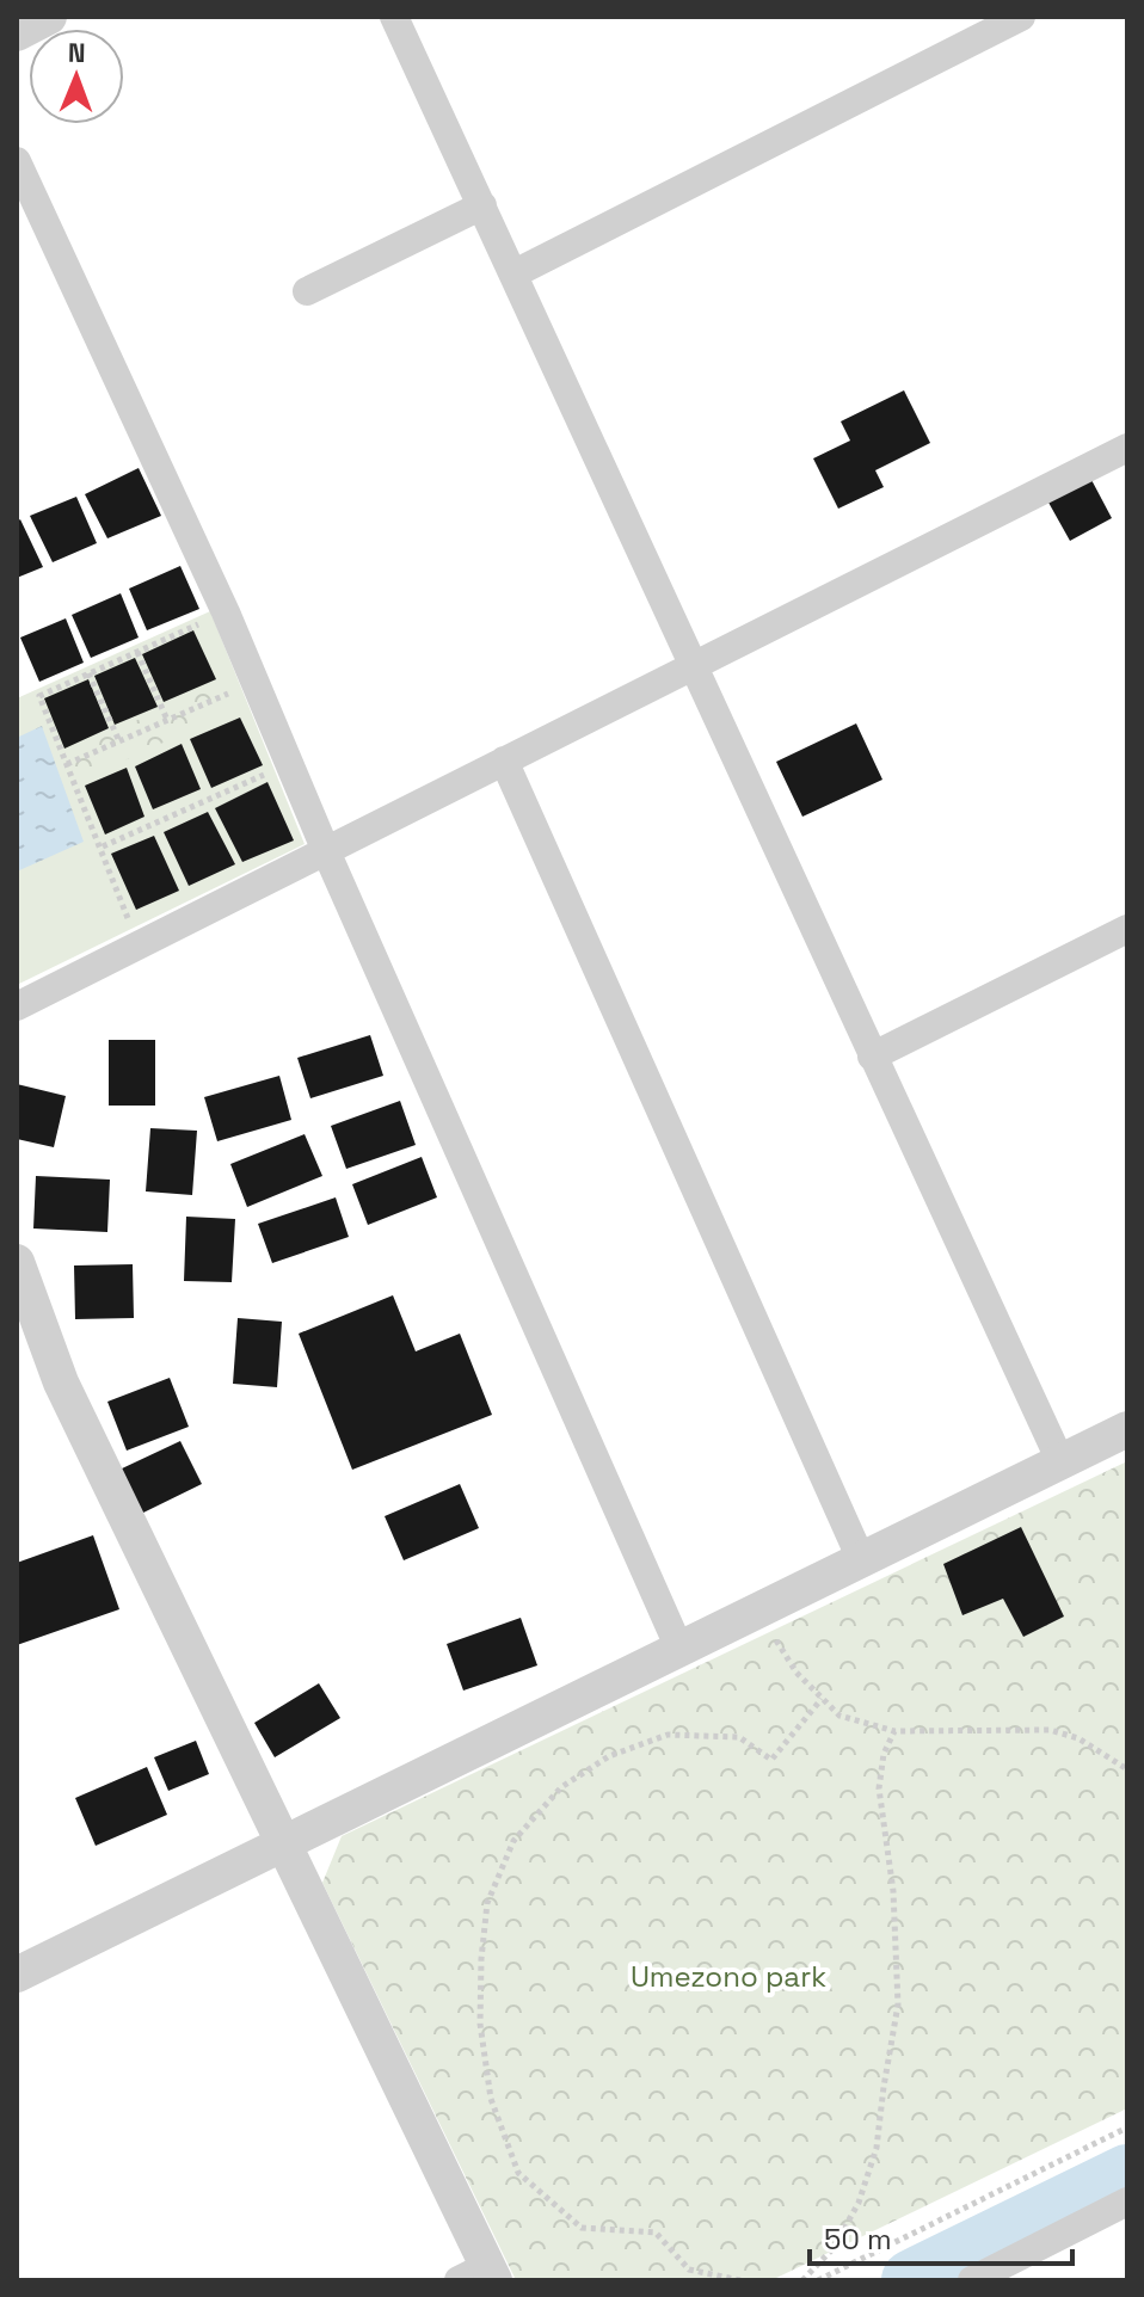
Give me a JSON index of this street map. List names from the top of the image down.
{
  "parks": ["Umezono park"],
  "scale_bar": "50 m",
  "north": "top"
}
